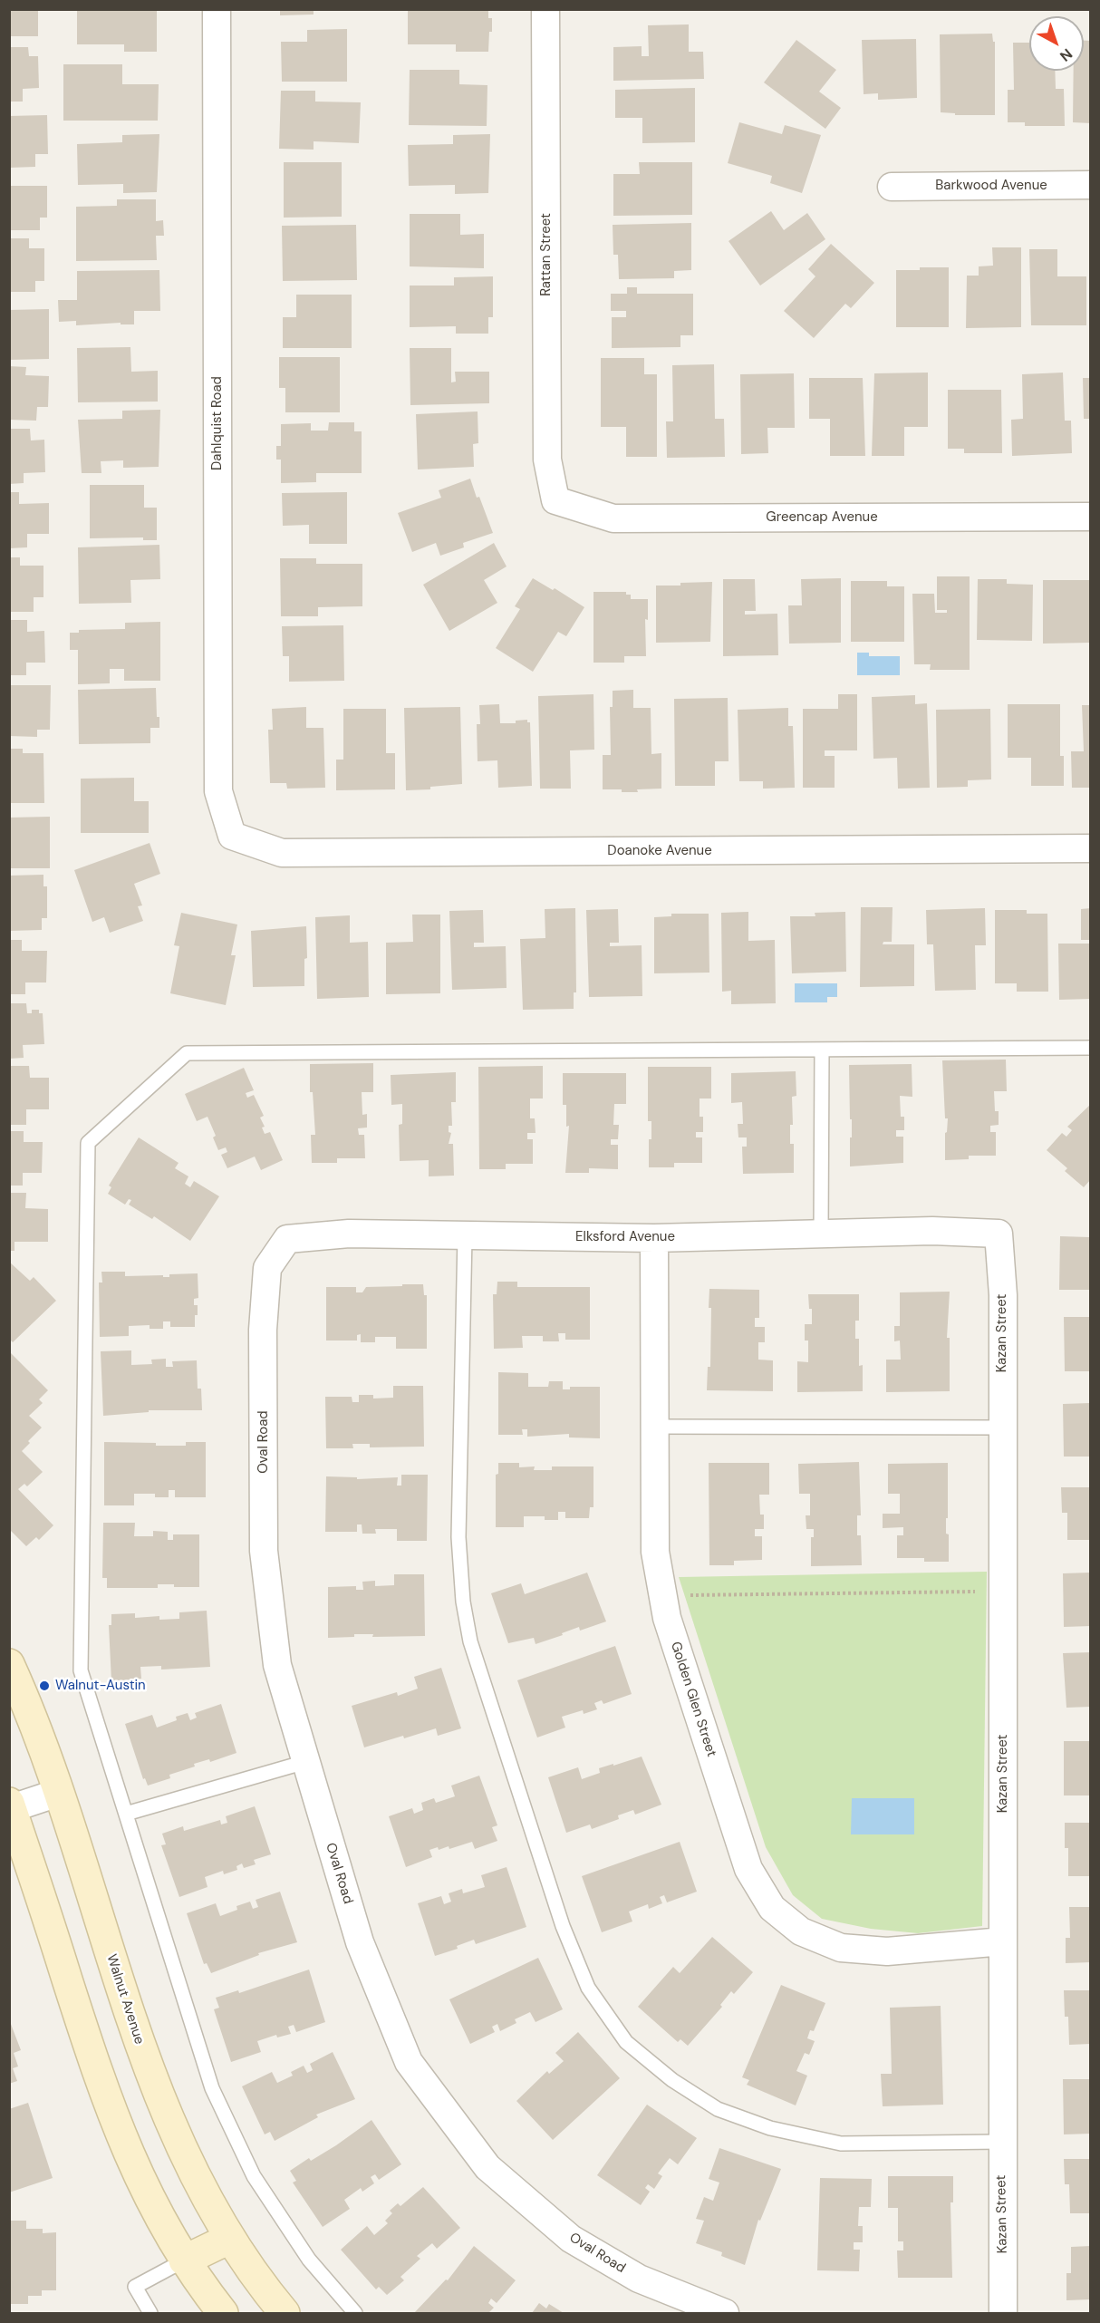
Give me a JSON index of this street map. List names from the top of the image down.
{
  "streets": {
    "main road": ["Walnut Avenue"],
    "street": [
      "Barkwood Avenue",
      "Rattan Street",
      "Dahlquist Road",
      "Greencap Avenue",
      "Doanoke Avenue",
      "Elksford Avenue",
      "Kazan Street",
      "Oval Road",
      "Golden Glen Street"
    ]
  },
  "crossings": [
    ["Rattan Street", "Greencap Avenue"],
    ["Dahlquist Road", "Doanoke Avenue"],
    ["Elksford Avenue", "Kazan Street"],
    ["Elksford Avenue", "Oval Road"],
    ["Elksford Avenue", "Golden Glen Street"],
    ["Kazan Street", "Golden Glen Street"]
  ],
  "places": ["Walnut-Austin"],
  "north": "bottom right"
}
